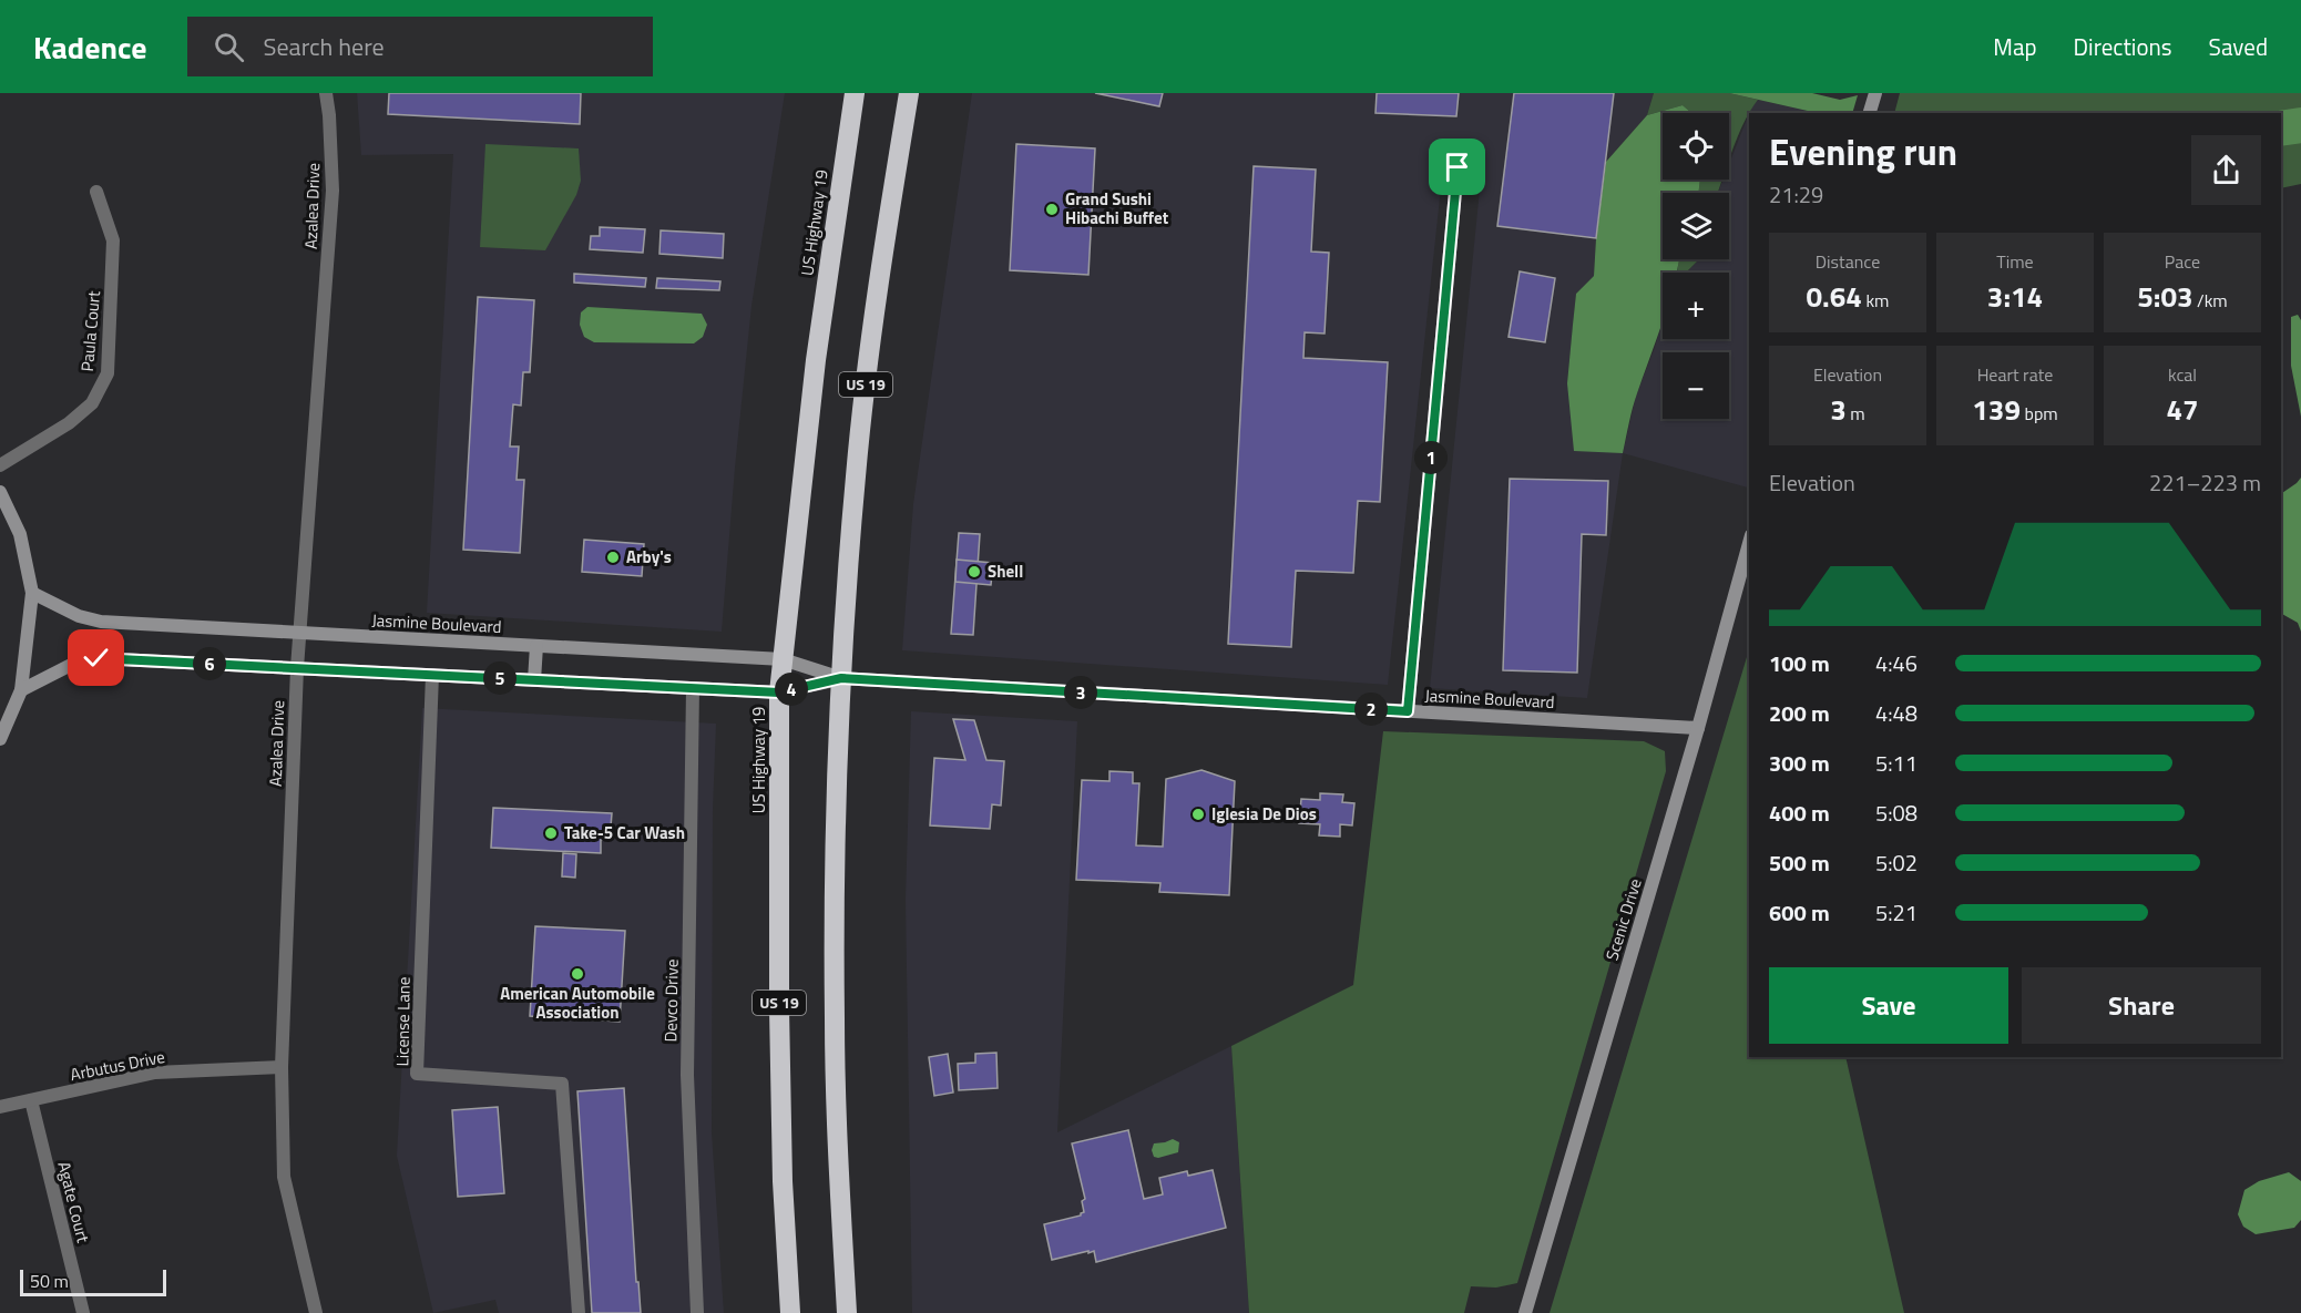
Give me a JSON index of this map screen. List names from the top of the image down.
{
  "streets": {
    "highway": ["US Highway 19", "US 19"],
    "street": [
      "Azalea Drive",
      "Paula Court",
      "Jasmine Boulevard",
      "Scenic Drive",
      "Devco Drive",
      "License Lane",
      "Arbutus Drive",
      "Agate Court"
    ]
  },
  "crossings": [
    ["Azalea Drive", "Jasmine Boulevard"],
    ["Azalea Drive", "Arbutus Drive"],
    ["US Highway 19", "Jasmine Boulevard"],
    ["US 19", "Jasmine Boulevard"],
    ["Jasmine Boulevard", "Scenic Drive"],
    ["Jasmine Boulevard", "Devco Drive"],
    ["Jasmine Boulevard", "License Lane"],
    ["Arbutus Drive", "Agate Court"]
  ],
  "places": [
    "Grand Sushi Hibachi Buffet",
    "Arby's",
    "Shell",
    "Iglesia De Dios",
    "Take-5 Car Wash",
    "American Automobile Association"
  ],
  "scale_bar": "50 m",
  "page": {
    "header": "Kadence",
    "search": "Search here",
    "nav": ["Map", "Directions", "Saved"],
    "map_buttons": ["+", "−"],
    "heading": ["Evening run", "21:29"],
    "stats": [
      ["Distance", "0.64 km"],
      ["Time", "3:14"],
      ["Pace", "5:03 /km"],
      ["Elevation", "3 m"],
      ["Heart rate", "139 bpm"],
      ["kcal", "47"]
    ],
    "pins": [
      "1",
      "6",
      "5",
      "4",
      "3",
      "2"
    ],
    "chart": ["Elevation", "221–223 m"],
    "list": [
      {
        "name": "100 m",
        "note": "4:46"
      },
      {
        "name": "200 m",
        "note": "4:48"
      },
      {
        "name": "300 m",
        "note": "5:11"
      },
      {
        "name": "400 m",
        "note": "5:08"
      },
      {
        "name": "500 m",
        "note": "5:02"
      },
      {
        "name": "600 m",
        "note": "5:21"
      }
    ],
    "buttons": ["Save", "Share"],
    "scale": "50 m"
  }
}
